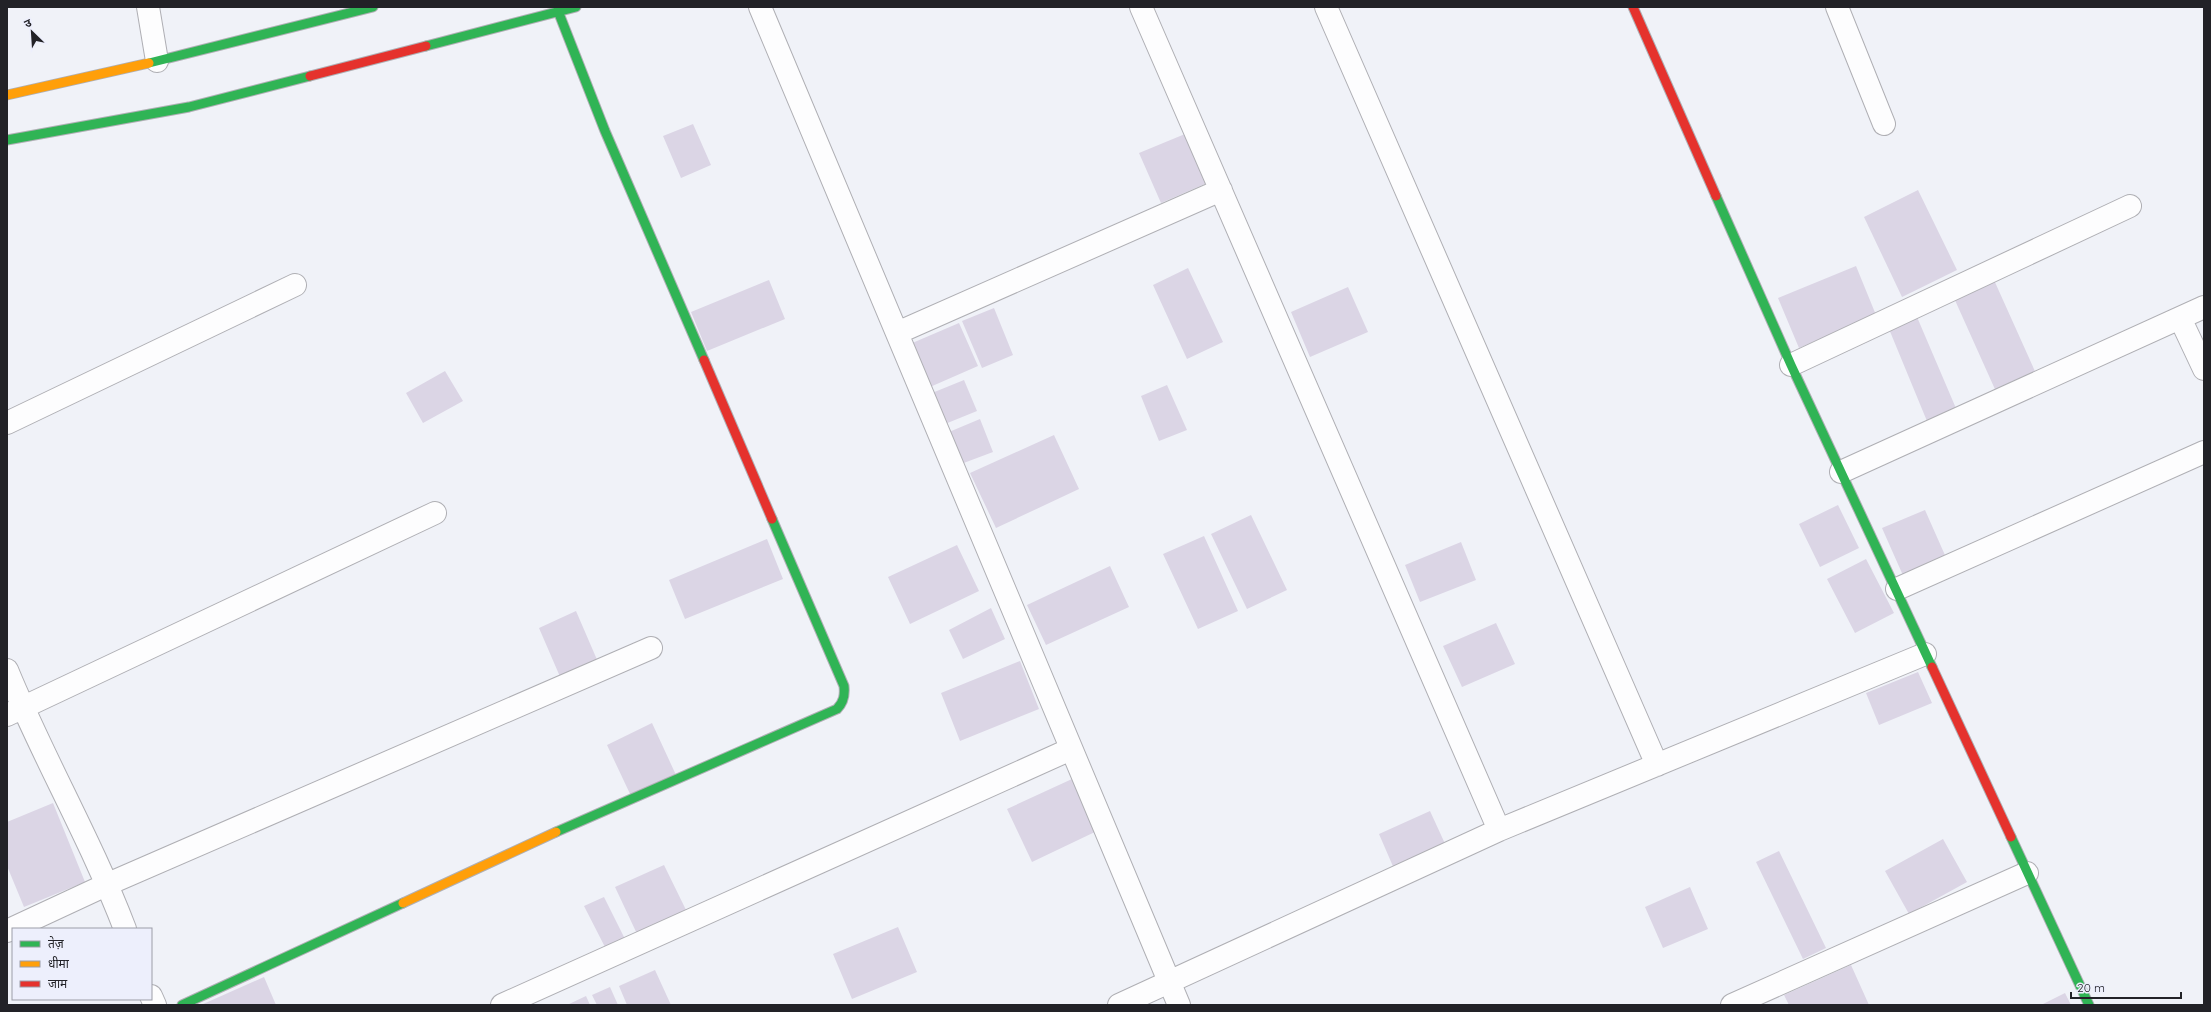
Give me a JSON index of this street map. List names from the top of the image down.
{
  "legend": ["तेज़", "धीमा", "जाम"],
  "scale_bar": "20 m",
  "north": "top left"
}
